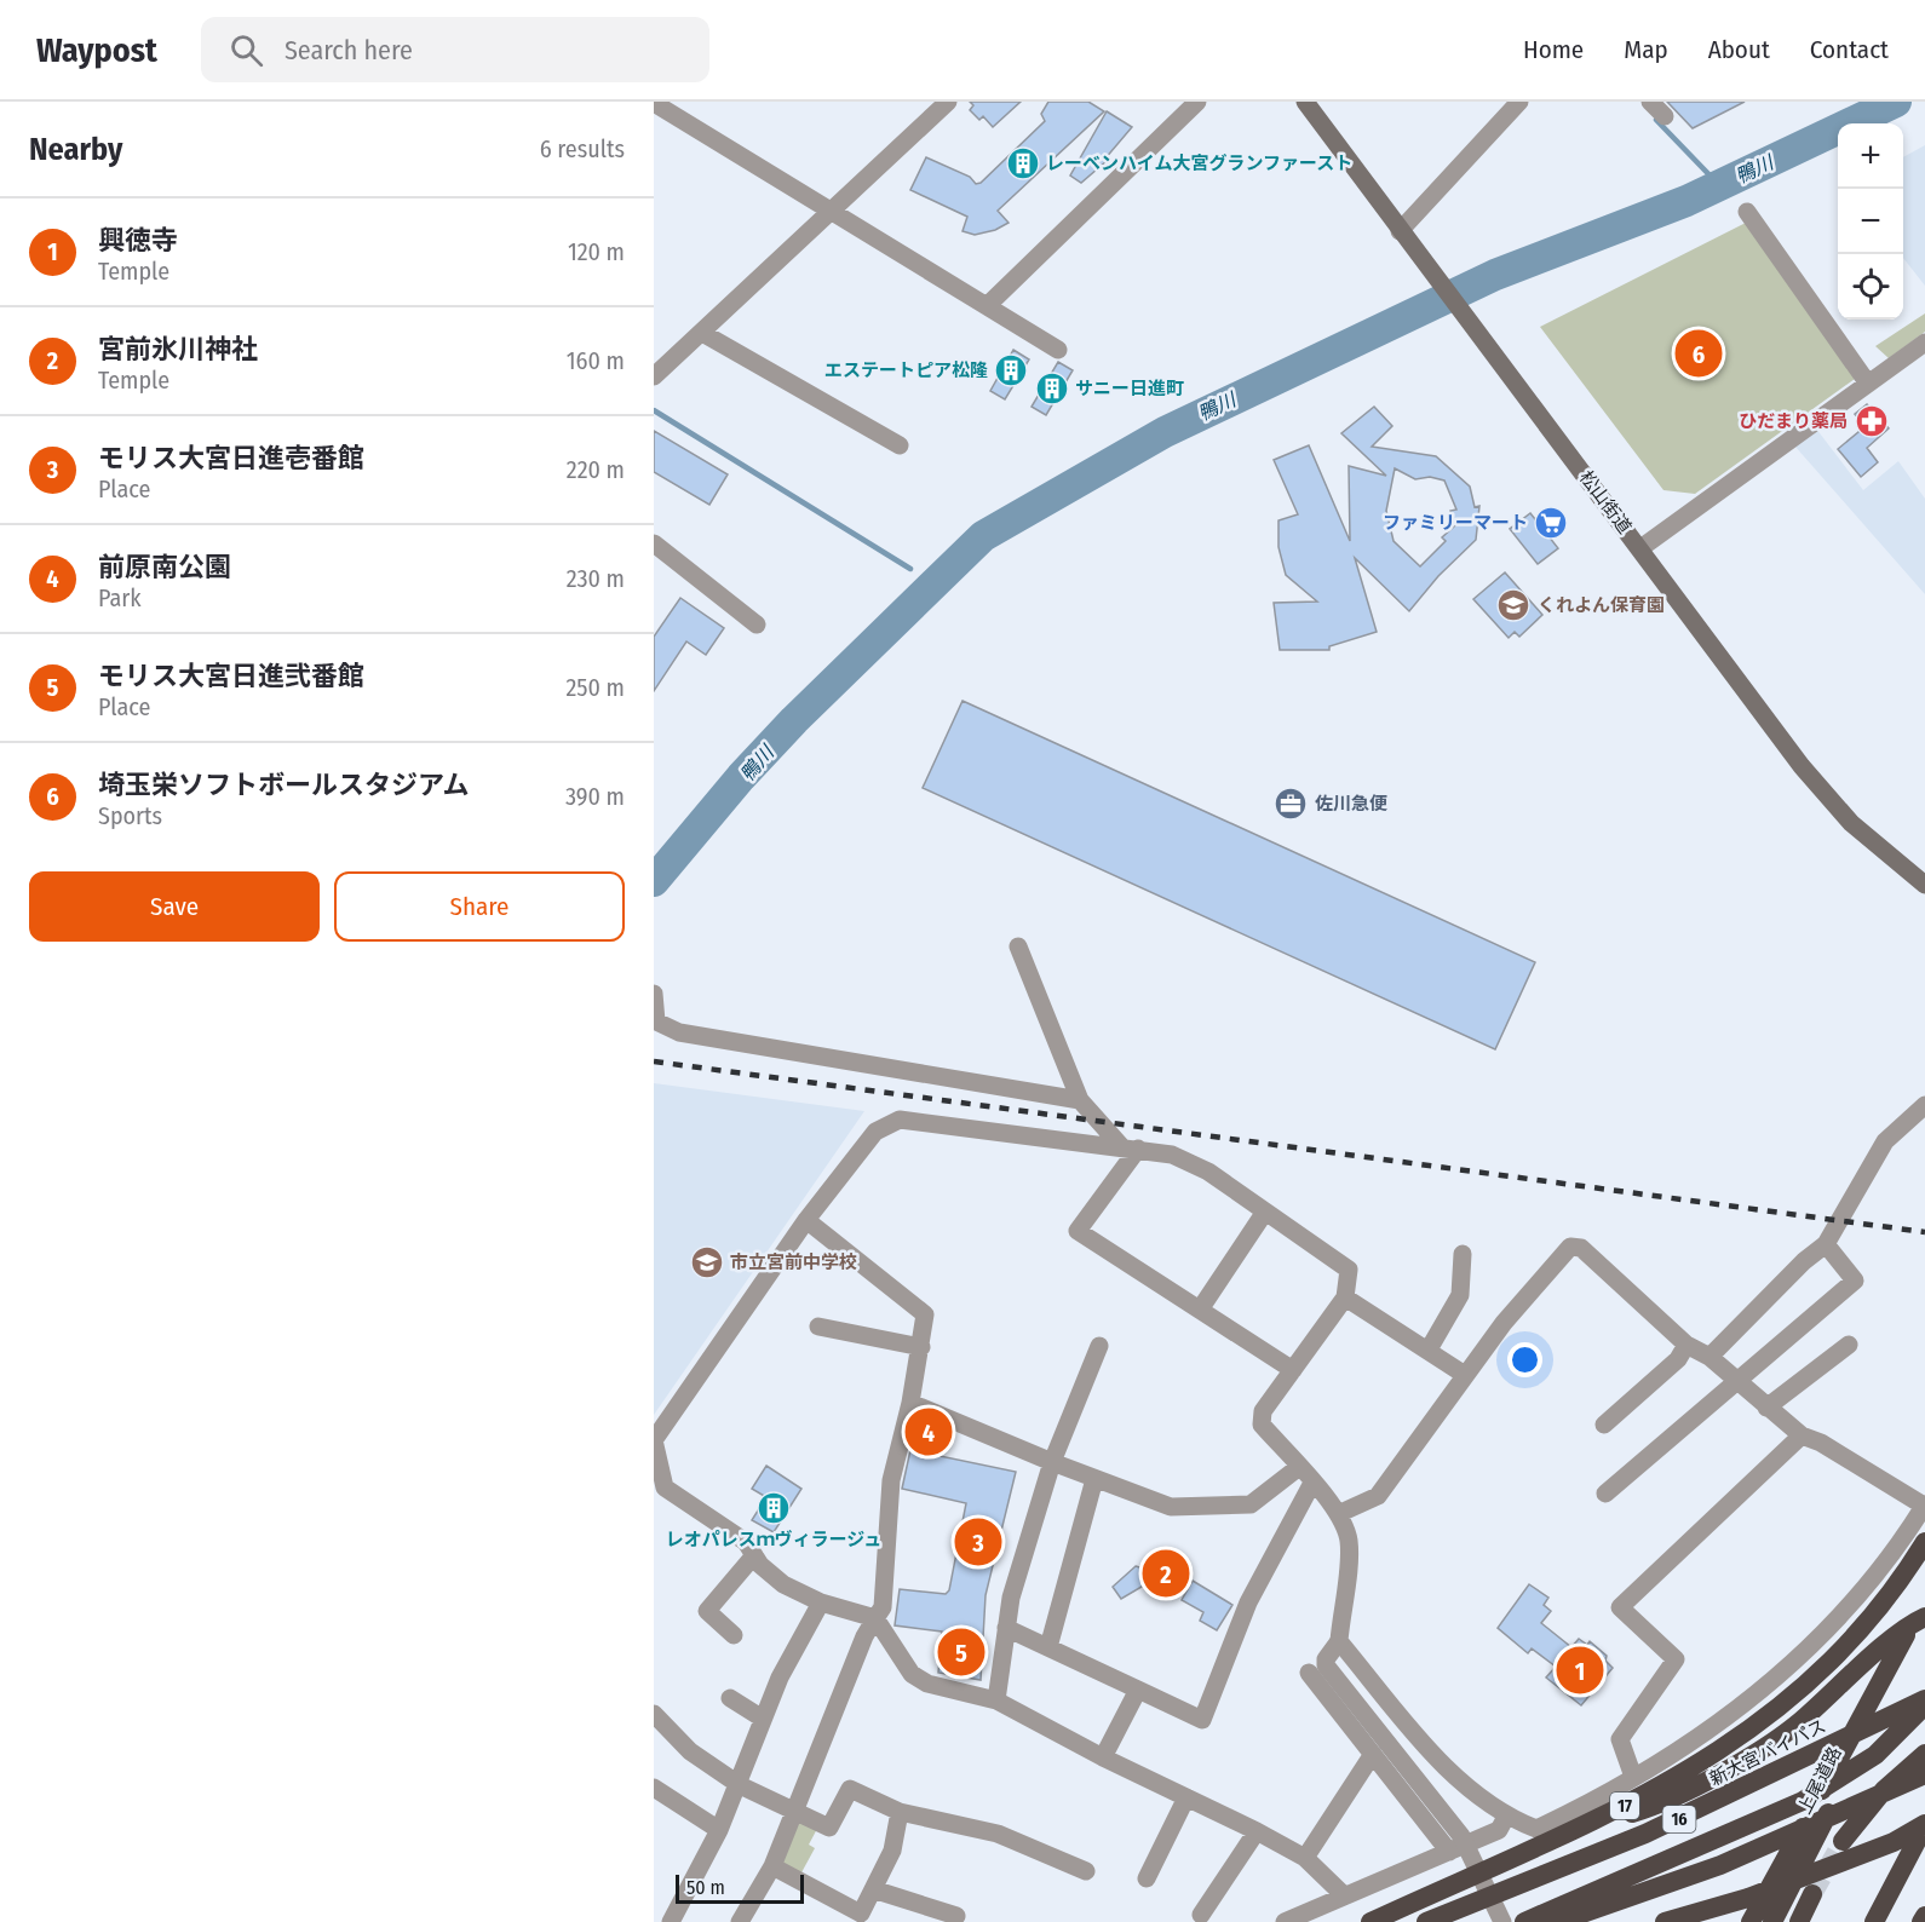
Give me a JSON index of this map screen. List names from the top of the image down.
{
  "streets": {
    "highway": [
      "新大宮バイパス",
      "上尾道路",
      "17",
      "16"
    ],
    "main road": ["松山街道"]
  },
  "water": ["鴨川"],
  "places": {
    "building": [
      "レーベンハイム大宮グランファースト",
      "エステートピア松隆",
      "サニー日進町",
      "レオパレスｍヴィラージュ"
    ],
    "pharmacy": ["ひだまり薬局"],
    "supermarket": ["ファミリーマート"],
    "school or university": ["くれよん保育園", "市立宮前中学校"],
    "office": ["佐川急便"]
  },
  "scale_bar": "50 m",
  "page": {
    "header": "Waypost",
    "search": "Search here",
    "nav": [
      "Home",
      "Map",
      "About",
      "Contact"
    ],
    "heading": ["Nearby", "6 results"],
    "map_buttons": ["+", "−"],
    "list": [
      {
        "mark": "1",
        "name": "興徳寺",
        "note": "Temple",
        "value": "120 m"
      },
      {
        "mark": "2",
        "name": "宮前氷川神社",
        "note": "Temple",
        "value": "160 m"
      },
      {
        "mark": "3",
        "name": "モリス大宮日進壱番館",
        "note": "Place",
        "value": "220 m"
      },
      {
        "mark": "4",
        "name": "前原南公園",
        "note": "Park",
        "value": "230 m"
      },
      {
        "mark": "5",
        "name": "モリス大宮日進弐番館",
        "note": "Place",
        "value": "250 m"
      },
      {
        "mark": "6",
        "name": "埼玉栄ソフトボールスタジアム",
        "note": "Sports",
        "value": "390 m"
      }
    ],
    "pins": [
      "6",
      "4",
      "3",
      "2",
      "5",
      "1"
    ],
    "buttons": ["Save", "Share"],
    "scale": "50 m"
  }
}
